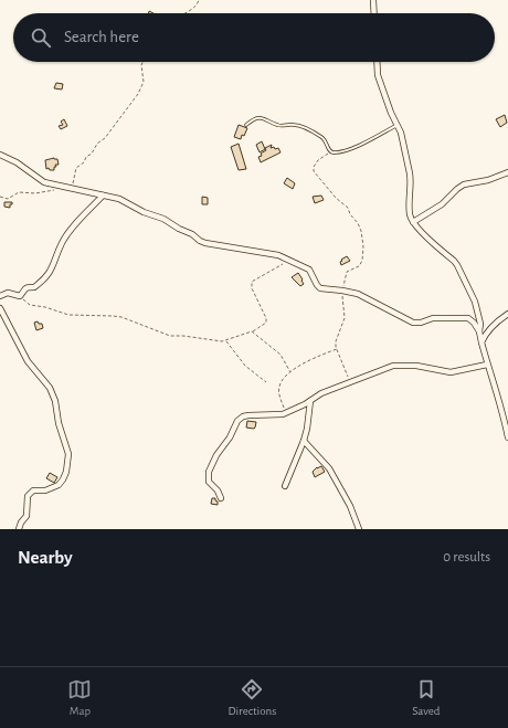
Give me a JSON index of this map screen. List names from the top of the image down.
{
  "page": {
    "search": "Search here",
    "heading": ["Nearby", "0 results"],
    "nav": ["Map", "Directions", "Saved"]
  }
}
